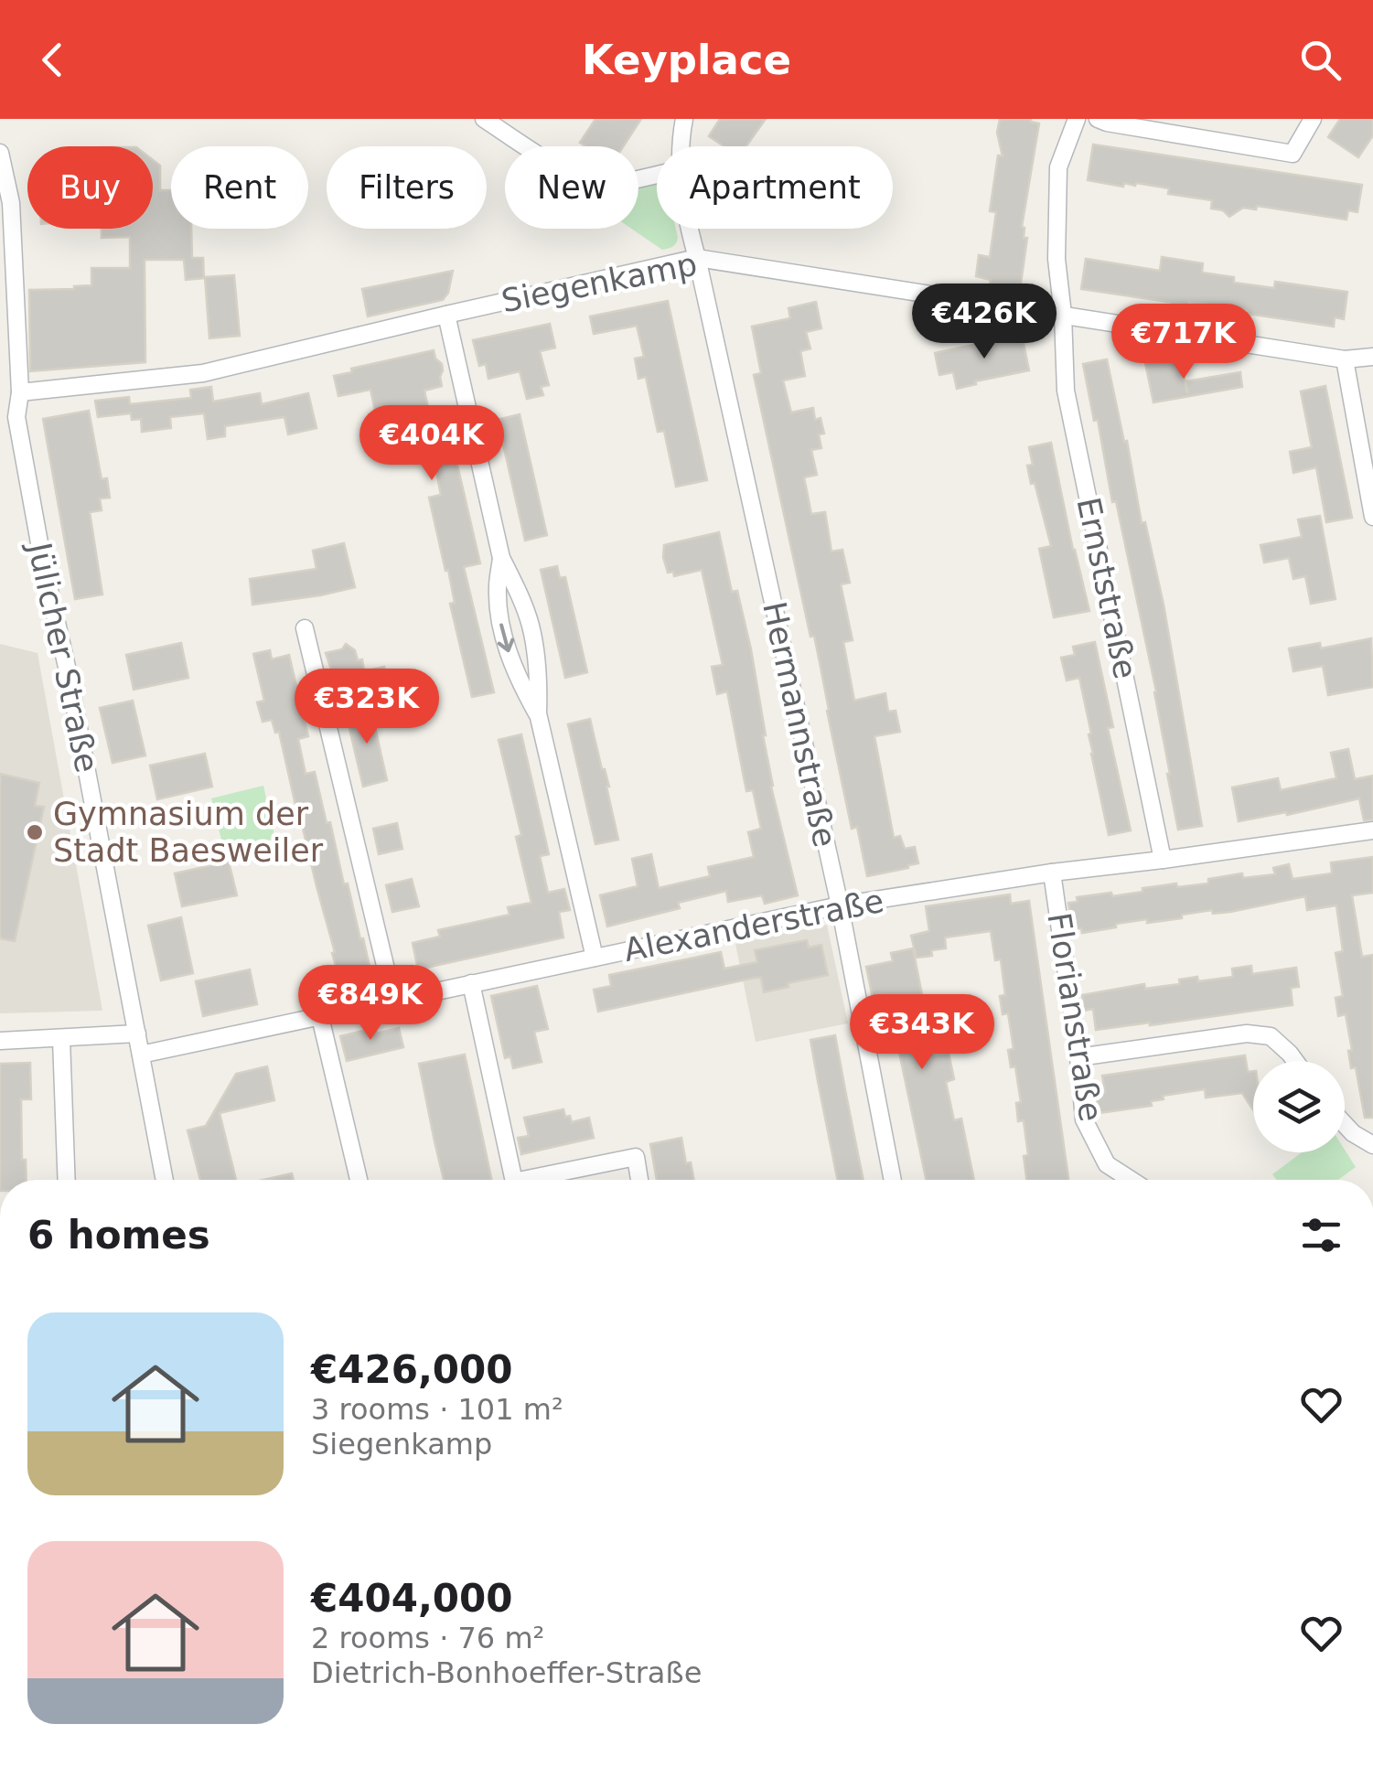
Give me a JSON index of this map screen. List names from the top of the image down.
{
  "streets": {
    "street": [
      "Siegenkamp",
      "Ernststraße",
      "Jülicher Straße",
      "Hermannstraße",
      "Alexanderstraße",
      "Florianstraße"
    ]
  },
  "crossings": [
    ["Siegenkamp", "Ernststraße"],
    ["Siegenkamp", "Jülicher Straße"],
    ["Siegenkamp", "Hermannstraße"],
    ["Ernststraße", "Alexanderstraße"],
    ["Jülicher Straße", "Alexanderstraße"],
    ["Hermannstraße", "Alexanderstraße"],
    ["Alexanderstraße", "Florianstraße"]
  ],
  "places": ["Gymnasium der Stadt Baesweiler"],
  "page": {
    "header": "Keyplace",
    "chip": [
      "Buy",
      "Rent",
      "Filters",
      "New",
      "Apartment"
    ],
    "price": [
      "€426K",
      "€717K",
      "€404K",
      "€323K",
      "€849K",
      "€343K"
    ],
    "heading": "6 homes",
    "list": [
      {
        "name": "€426,000",
        "note": "3 rooms · 101 m² · Siegenkamp"
      },
      {
        "name": "€404,000",
        "note": "2 rooms · 76 m² · Dietrich-Bonhoeffer-Straße"
      }
    ]
  }
}
